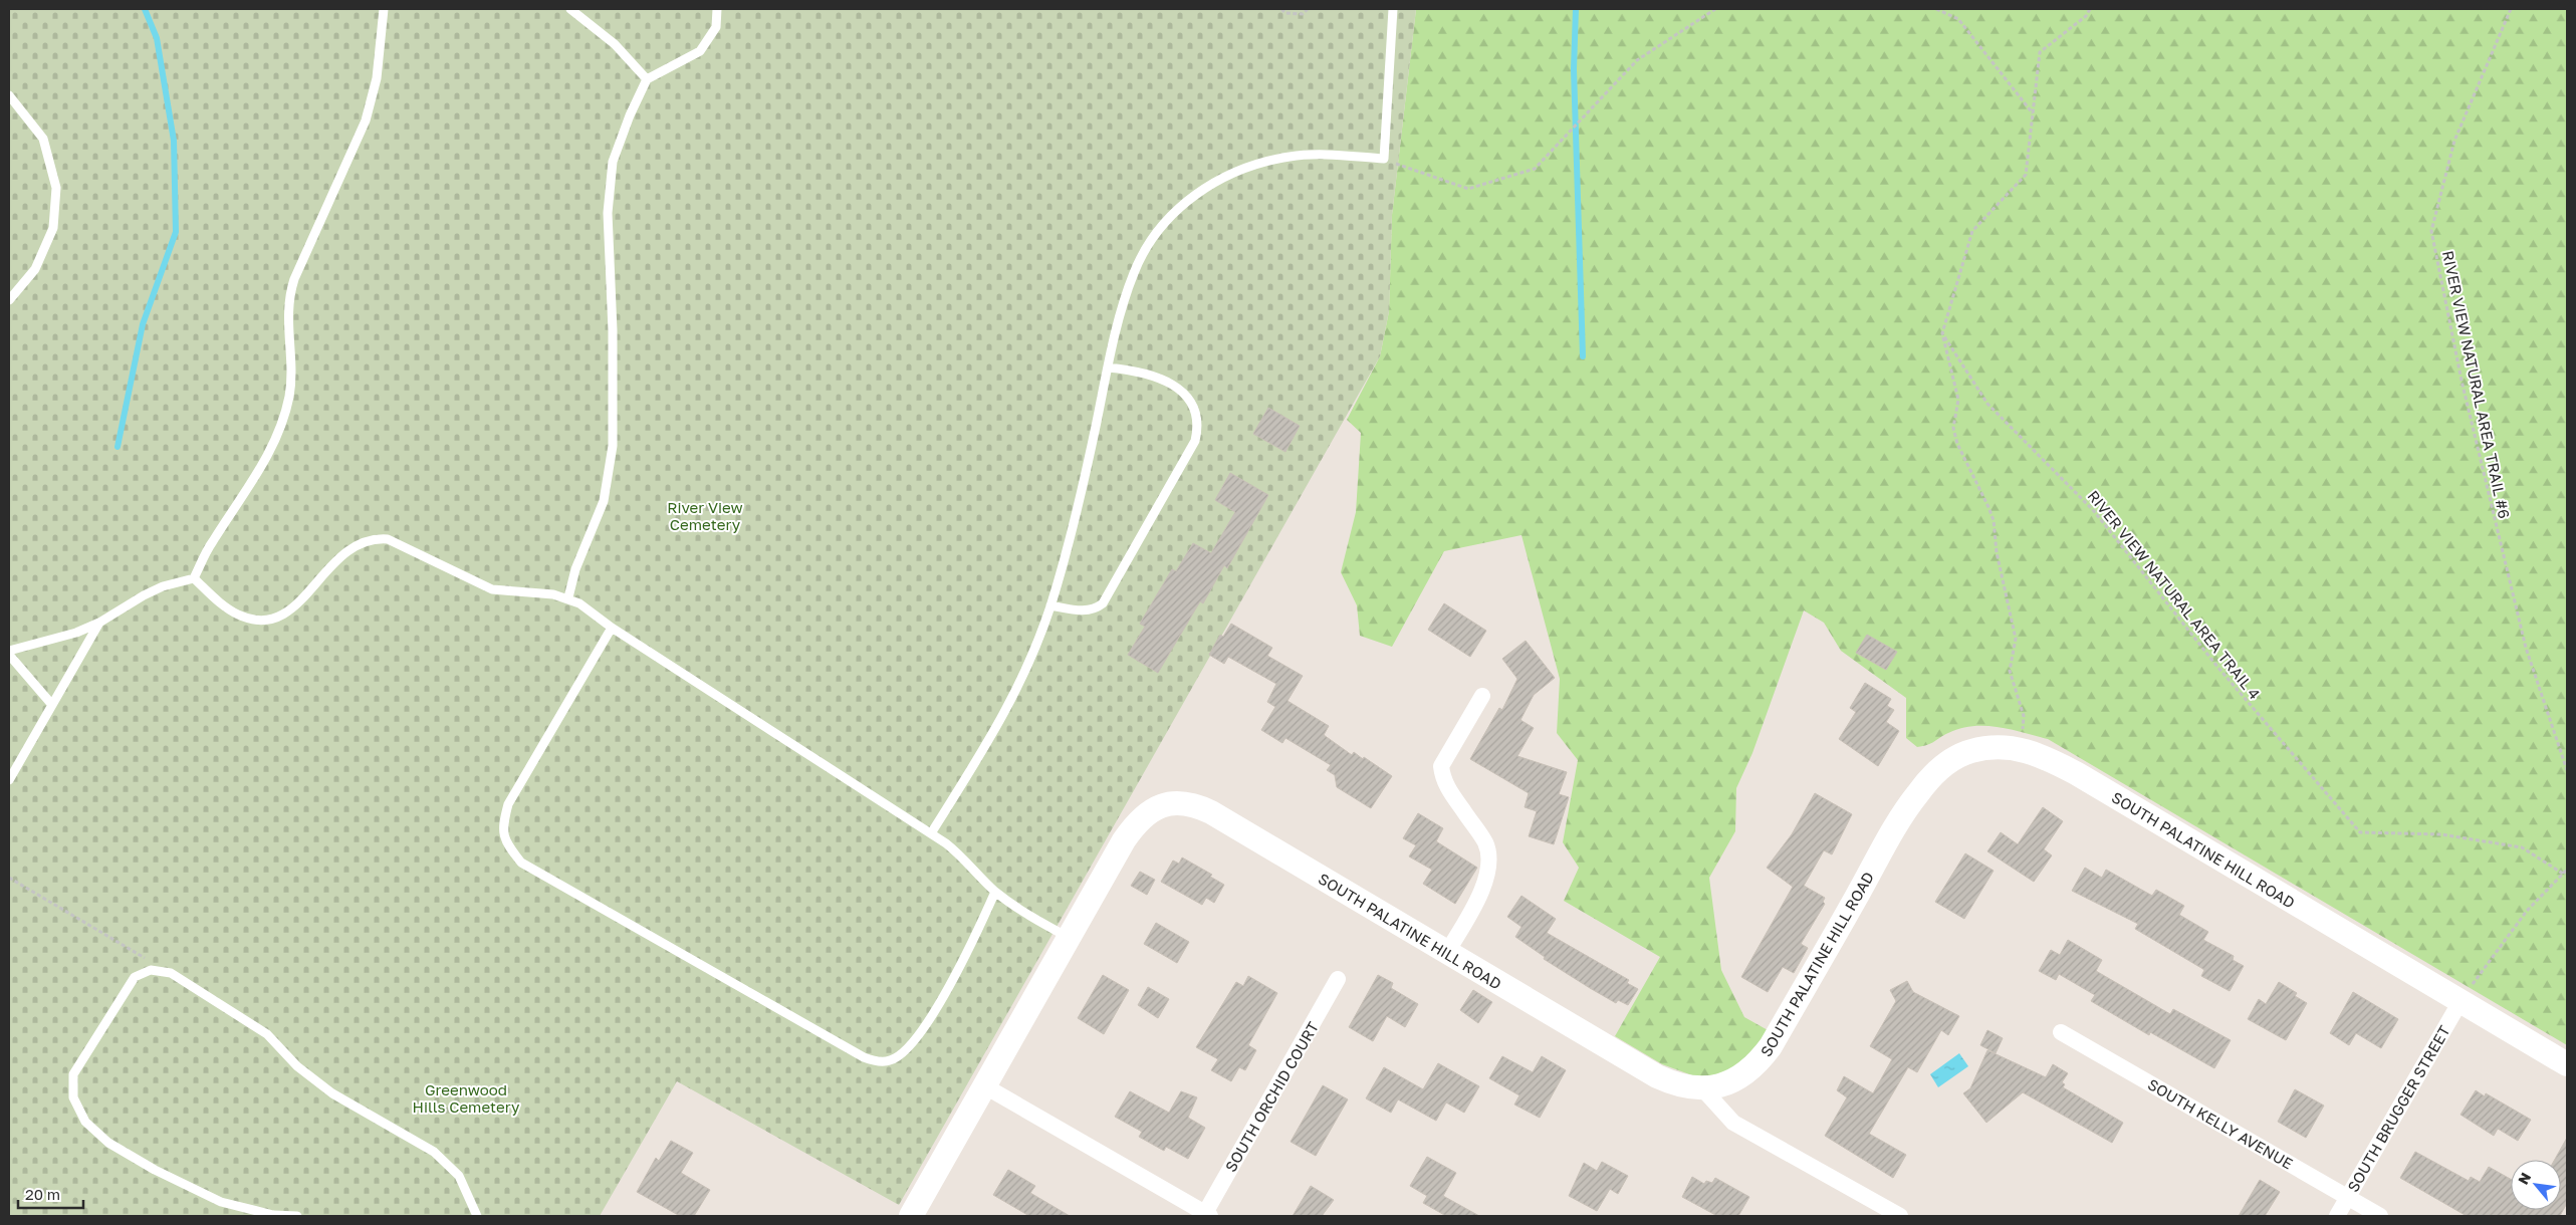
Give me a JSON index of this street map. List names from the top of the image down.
{
  "streets": {
    "street": [
      "SOUTH PALATINE HILL ROAD",
      "SOUTH ORCHID COURT",
      "SOUTH BRUGGER STREET",
      "SOUTH KELLY AVENUE"
    ],
    "path": ["RIVER VIEW NATURAL AREA TRAIL #6", "RIVER VIEW NATURAL AREA TRAIL 4"]
  },
  "crossings": [
    ["SOUTH PALATINE HILL ROAD", "SOUTH BRUGGER STREET"],
    ["SOUTH BRUGGER STREET", "SOUTH KELLY AVENUE"]
  ],
  "parks": ["River View Cemetery", "Greenwood Hills Cemetery"],
  "scale_bar": "20 m",
  "north": "top left"
}
